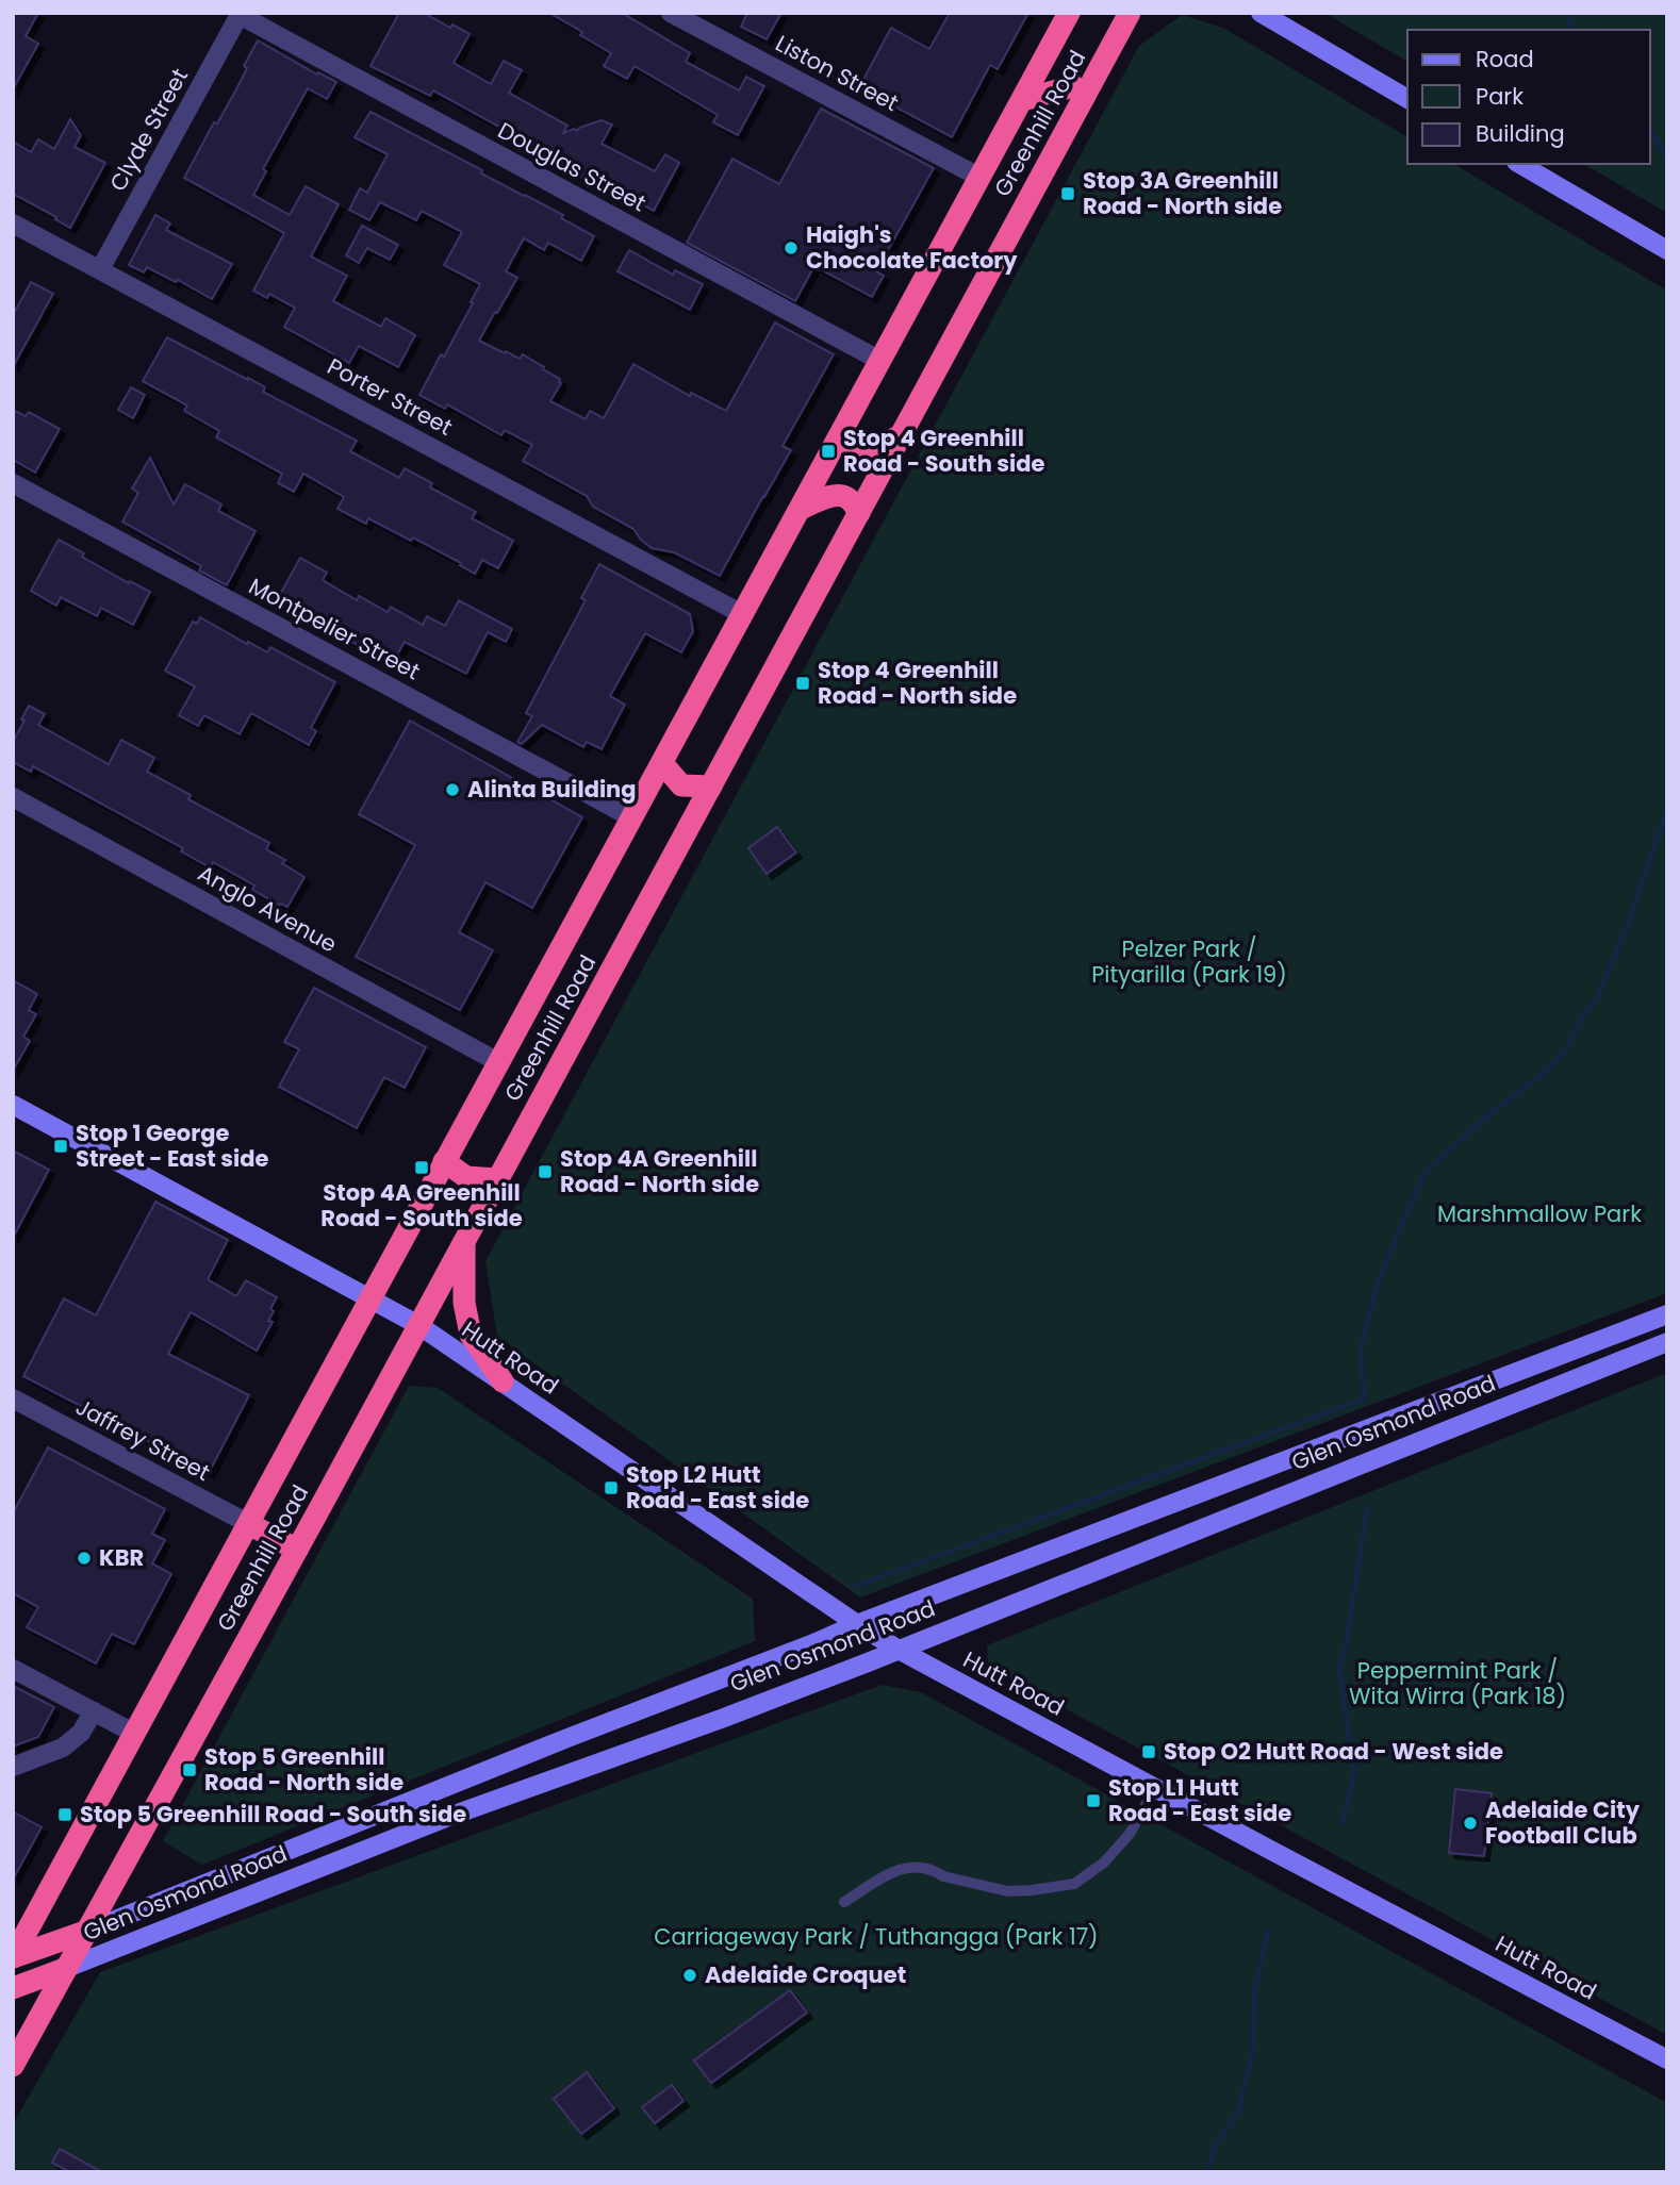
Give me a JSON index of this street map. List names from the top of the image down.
{
  "streets": {
    "highway": ["Greenhill Road", "Glen Osmond Road"],
    "main road": ["Hutt Road"],
    "street": [
      "Liston Street",
      "Clyde Street",
      "Douglas Street",
      "Porter Street",
      "Montpelier Street",
      "Anglo Avenue",
      "Jaffrey Street"
    ]
  },
  "crossings": [
    ["Liston Street", "Greenhill Road"],
    ["Greenhill Road", "Douglas Street"],
    ["Greenhill Road", "Porter Street"],
    ["Greenhill Road", "Montpelier Street"],
    ["Greenhill Road", "Anglo Avenue"],
    ["Greenhill Road", "Hutt Road"],
    ["Greenhill Road", "Glen Osmond Road"],
    ["Greenhill Road", "Jaffrey Street"],
    ["Clyde Street", "Douglas Street"],
    ["Clyde Street", "Porter Street"],
    ["Hutt Road", "Glen Osmond Road"]
  ],
  "parks": [
    "Pelzer Park / Pityarilla (Park 19)",
    "Marshmallow Park",
    "Peppermint Park / Wita Wirra (Park 18)",
    "Carriageway Park / Tuthangga (Park 17)"
  ],
  "places": {
    "transit": [
      "Stop 3A Greenhill Road - North side",
      "Stop 4 Greenhill Road - South side",
      "Stop 4 Greenhill Road - North side",
      "Stop 1 George Street - East side",
      "Stop 4A Greenhill Road - South side",
      "Stop 4A Greenhill Road - North side",
      "Stop L2 Hutt Road - East side",
      "Stop O2 Hutt Road - West side",
      "Stop 5 Greenhill Road - North side",
      "Stop L1 Hutt Road - East side",
      "Stop 5 Greenhill Road - South side"
    ],
    "other": [
      "Haigh's Chocolate Factory",
      "Alinta Building",
      "KBR",
      "Adelaide City Football Club",
      "Adelaide Croquet"
    ]
  },
  "legend": ["Road", "Park", "Building"]
}
